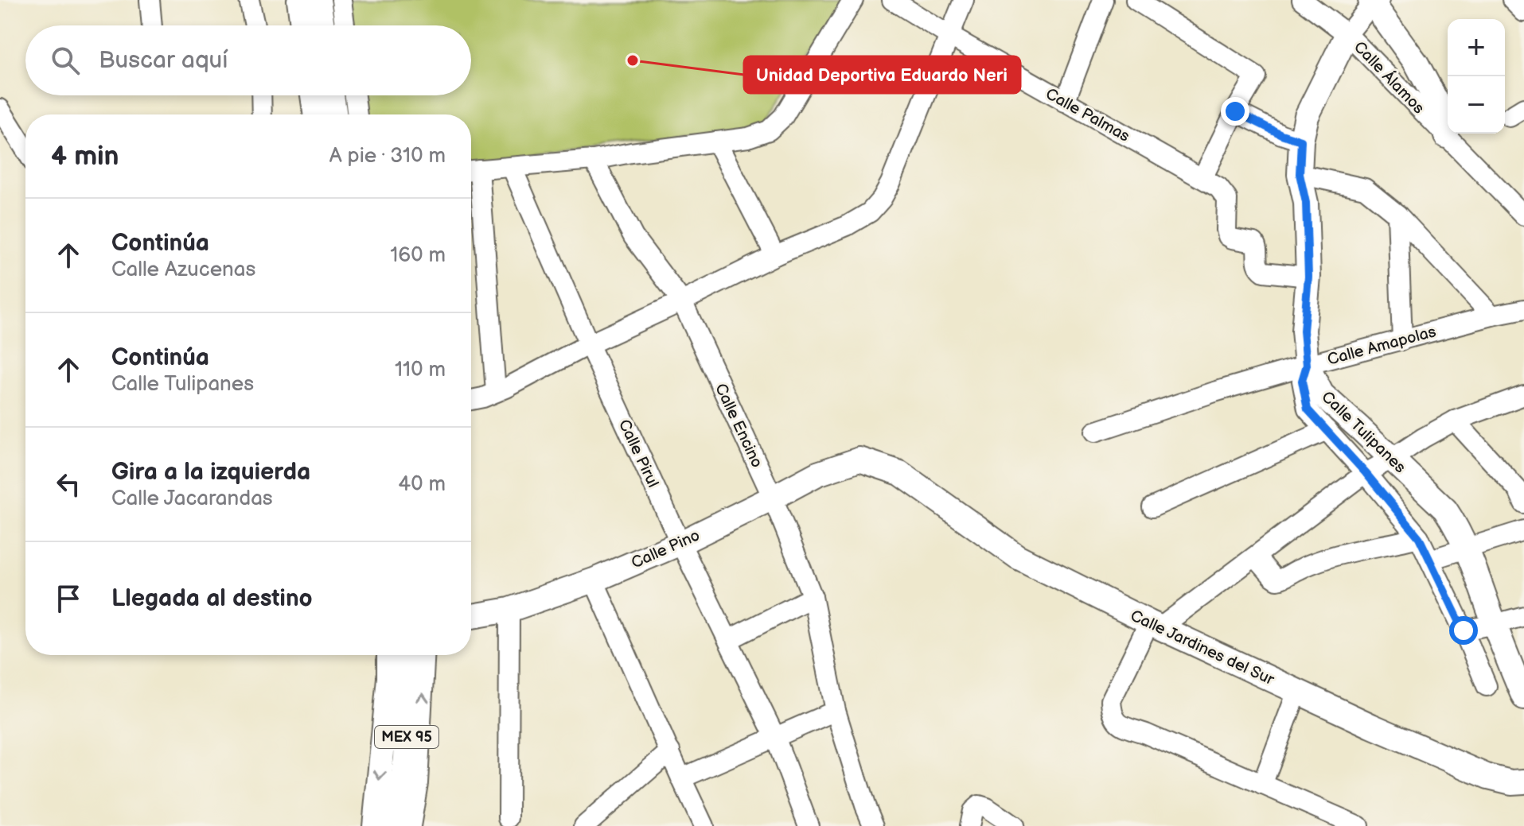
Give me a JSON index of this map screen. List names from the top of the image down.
{
  "streets": {
    "main road": [
      "Calle Tulipanes",
      "Calle Pino",
      "Calle Jardines del Sur",
      "MEX 95"
    ],
    "street": [
      "Calle Álamos",
      "Calle Palmas",
      "Calle Amapolas",
      "Calle Encino",
      "Calle Pirul"
    ]
  },
  "crossings": [
    ["Calle Álamos", "Calle Tulipanes"],
    ["Calle Amapolas", "Calle Tulipanes"],
    ["Calle Encino", "Calle Pino"],
    ["Calle Pirul", "Calle Pino"],
    ["Calle Pino", "Calle Jardines del Sur"]
  ],
  "places": ["Unidad Deportiva Eduardo Neri"],
  "page": {
    "map_buttons": ["+", "−"],
    "search": "Buscar aquí",
    "heading": ["4 min", "A pie · 310 m"],
    "list": [
      ["Continúa", "Calle Azucenas", "160 m"],
      ["Continúa", "Calle Tulipanes", "110 m"],
      ["Gira a la izquierda", "Calle Jacarandas", "40 m"],
      "Llegada al destino"
    ]
  }
}
